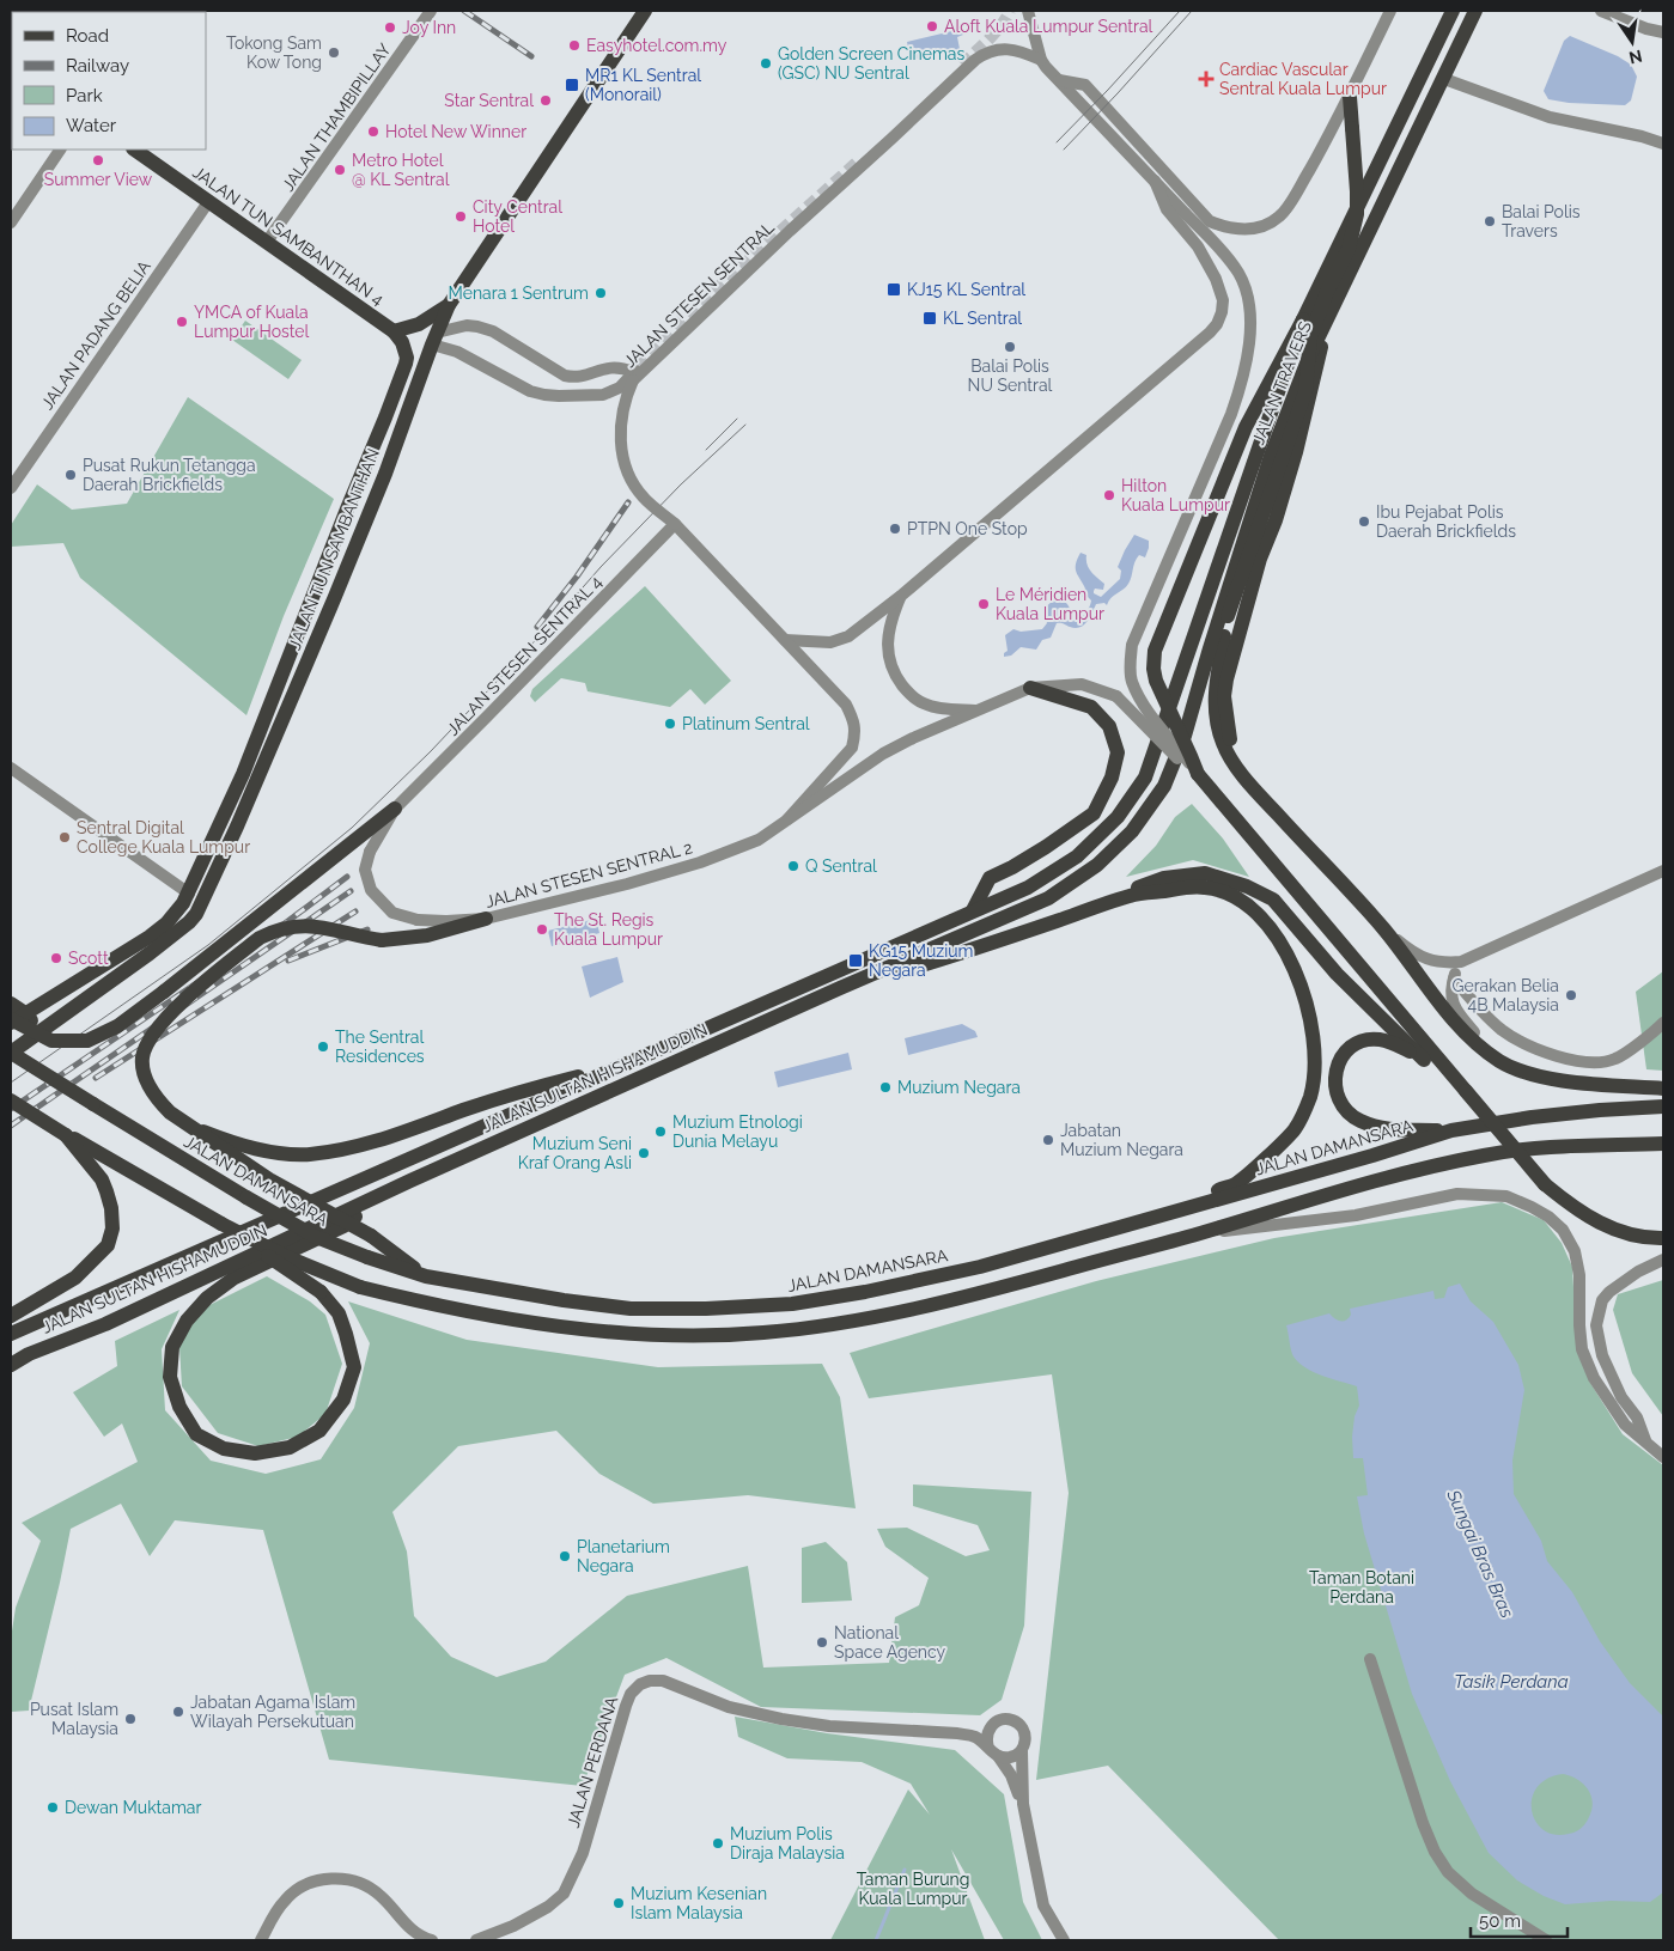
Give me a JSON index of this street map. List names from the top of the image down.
{
  "streets": {
    "main road": [
      "JALAN TUN SAMBANTHAN 4",
      "JALAN TRAVERS",
      "JALAN TUN SAMBANTHAN",
      "JALAN SULTAN HISHAMUDDIN",
      "JALAN DAMANSARA"
    ],
    "street": [
      "JALAN THAMBIPILLAY",
      "JALAN STESEN SENTRAL",
      "JALAN PADANG BELIA",
      "JALAN STESEN SENTRAL 4",
      "JALAN STESEN SENTRAL 2",
      "JALAN PERDANA"
    ]
  },
  "crossings": [
    ["JALAN THAMBIPILLAY", "JALAN TUN SAMBANTHAN 4"],
    ["JALAN TUN SAMBANTHAN 4", "JALAN PADANG BELIA"],
    ["JALAN TUN SAMBANTHAN 4", "JALAN TUN SAMBANTHAN"],
    ["JALAN STESEN SENTRAL", "JALAN STESEN SENTRAL 4"],
    ["JALAN STESEN SENTRAL", "JALAN STESEN SENTRAL 2"],
    ["JALAN TRAVERS", "JALAN SULTAN HISHAMUDDIN"],
    ["JALAN TUN SAMBANTHAN", "JALAN DAMANSARA"],
    ["JALAN STESEN SENTRAL 4", "JALAN STESEN SENTRAL 2"]
  ],
  "water": ["Sungai Bras Bras", "Tasik Perdana"],
  "parks": ["Taman Botani Perdana", "Taman Burung Kuala Lumpur"],
  "places": {
    "other": [
      "Aloft Kuala Lumpur Sentral",
      "Joy Inn",
      "Easyhotel.com.my",
      "Tokong Sam Kow Tong",
      "Golden Screen Cinemas (GSC) NU Sentral",
      "Star Sentral",
      "Hotel New Winner",
      "Summer View",
      "Metro Hotel @ KL Sentral",
      "City Central Hotel",
      "Balai Polis Travers",
      "Menara 1 Sentrum",
      "YMCA of Kuala Lumpur Hostel",
      "Balai Polis NU Sentral",
      "Pusat Rukun Tetangga Daerah Brickfields",
      "Hilton Kuala Lumpur",
      "Ibu Pejabat Polis Daerah Brickfields",
      "PTPN One Stop",
      "Le Méridien Kuala Lumpur",
      "Platinum Sentral",
      "Sentral Digital College Kuala Lumpur",
      "Q Sentral",
      "The St. Regis Kuala Lumpur",
      "Scott",
      "Gerakan Belia 4B Malaysia",
      "The Sentral Residences",
      "Muzium Negara",
      "Muzium Etnologi Dunia Melayu",
      "Jabatan Muzium Negara",
      "Muzium Seni Kraf Orang Asli",
      "Planetarium Negara",
      "National Space Agency",
      "Jabatan Agama Islam Wilayah Persekutuan",
      "Pusat Islam Malaysia",
      "Dewan Muktamar",
      "Muzium Polis Diraja Malaysia",
      "Muzium Kesenian Islam Malaysia"
    ],
    "health": ["Cardiac Vascular Sentral Kuala Lumpur"],
    "transit": [
      "MR1 KL Sentral (Monorail)",
      "KJ15 KL Sentral",
      "KL Sentral",
      "KG15 Muzium Negara"
    ]
  },
  "legend": [
    "Road",
    "Railway",
    "Park",
    "Water"
  ],
  "scale_bar": "50 m",
  "north": "bottom"
}
